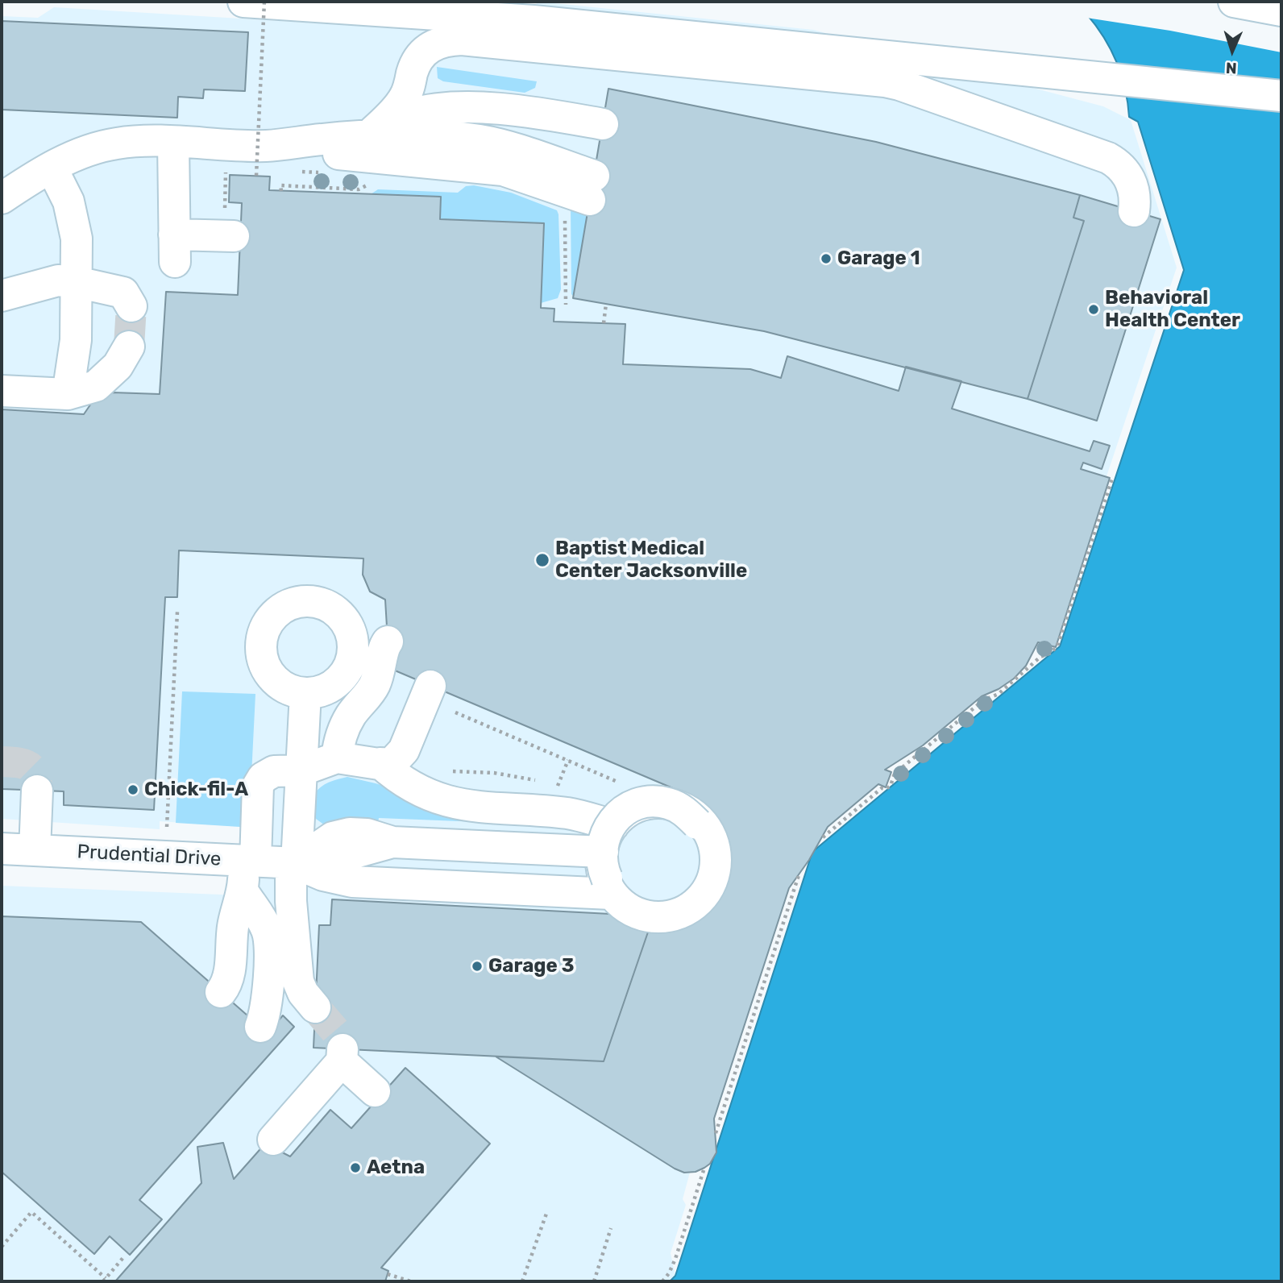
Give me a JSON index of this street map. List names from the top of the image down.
{
  "streets": {
    "main road": ["Prudential Drive"]
  },
  "places": [
    "Garage 1",
    "Behavioral Health Center",
    "Baptist Medical Center Jacksonville",
    "Chick-fil-A",
    "Garage 3",
    "Aetna"
  ],
  "north": "bottom"
}
